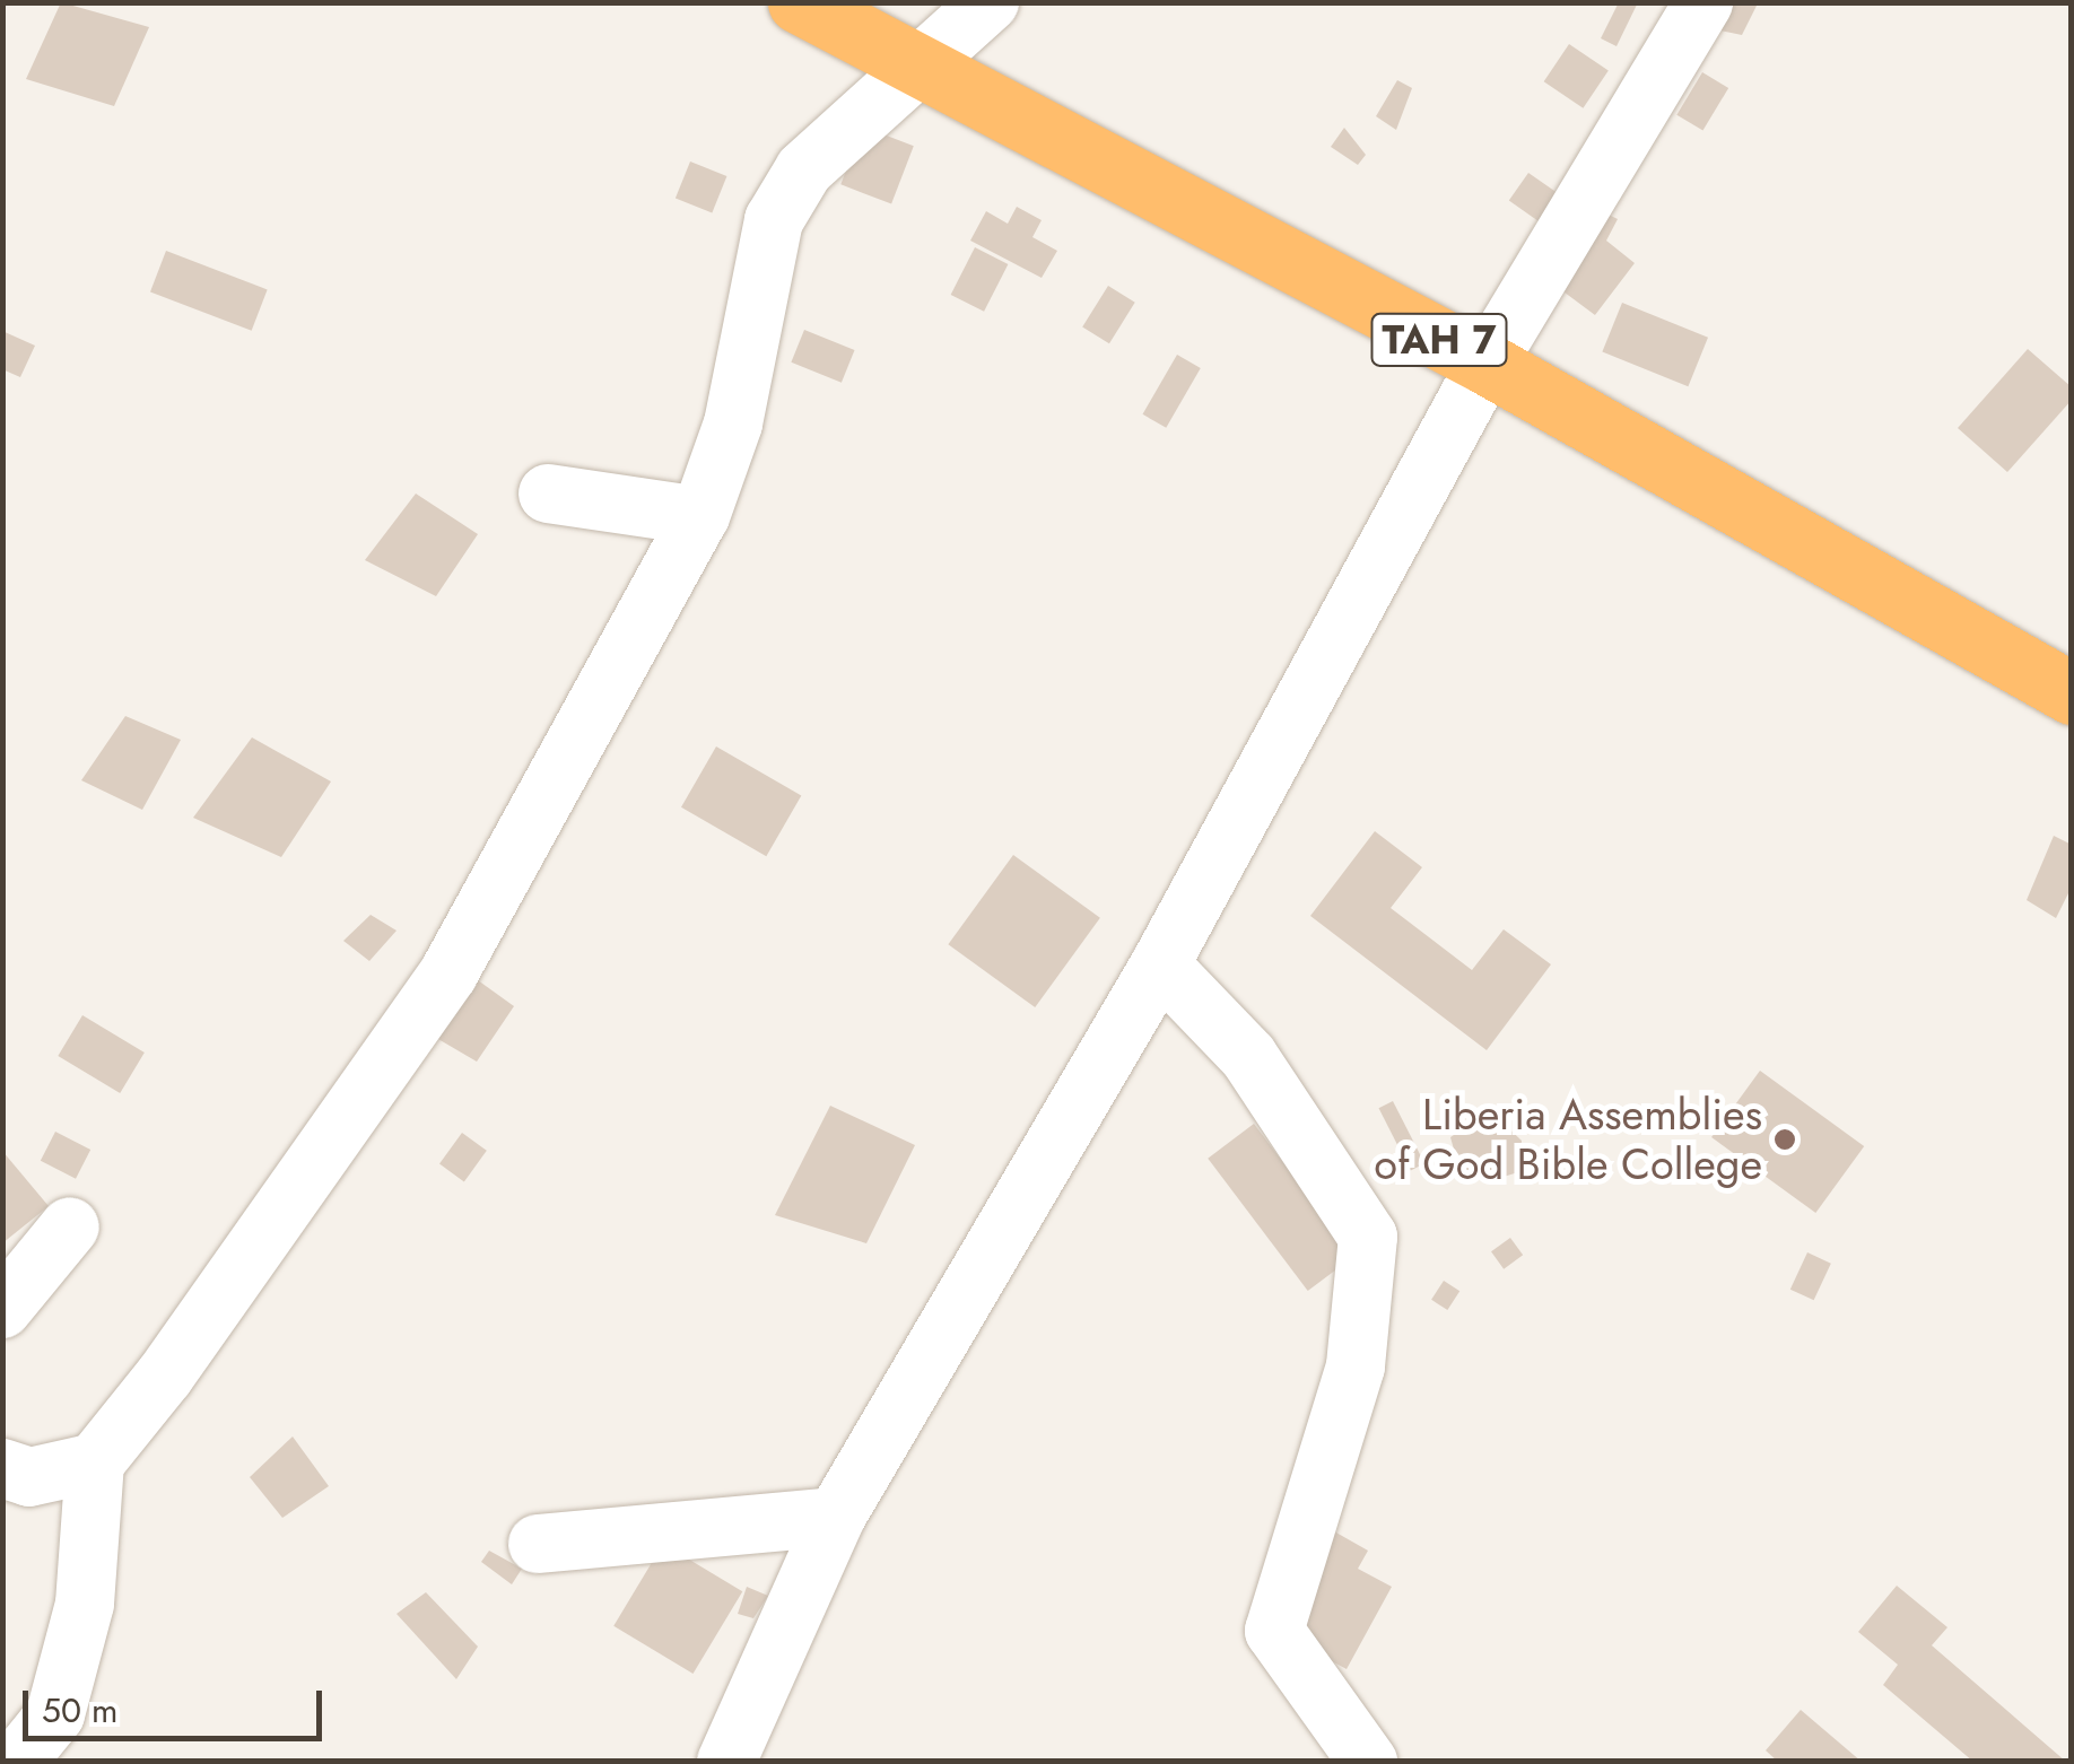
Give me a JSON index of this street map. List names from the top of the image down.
{
  "streets": {
    "highway": ["TAH 7"]
  },
  "places": ["Liberia Assemblies of God Bible College"],
  "scale_bar": "50 m"
}
